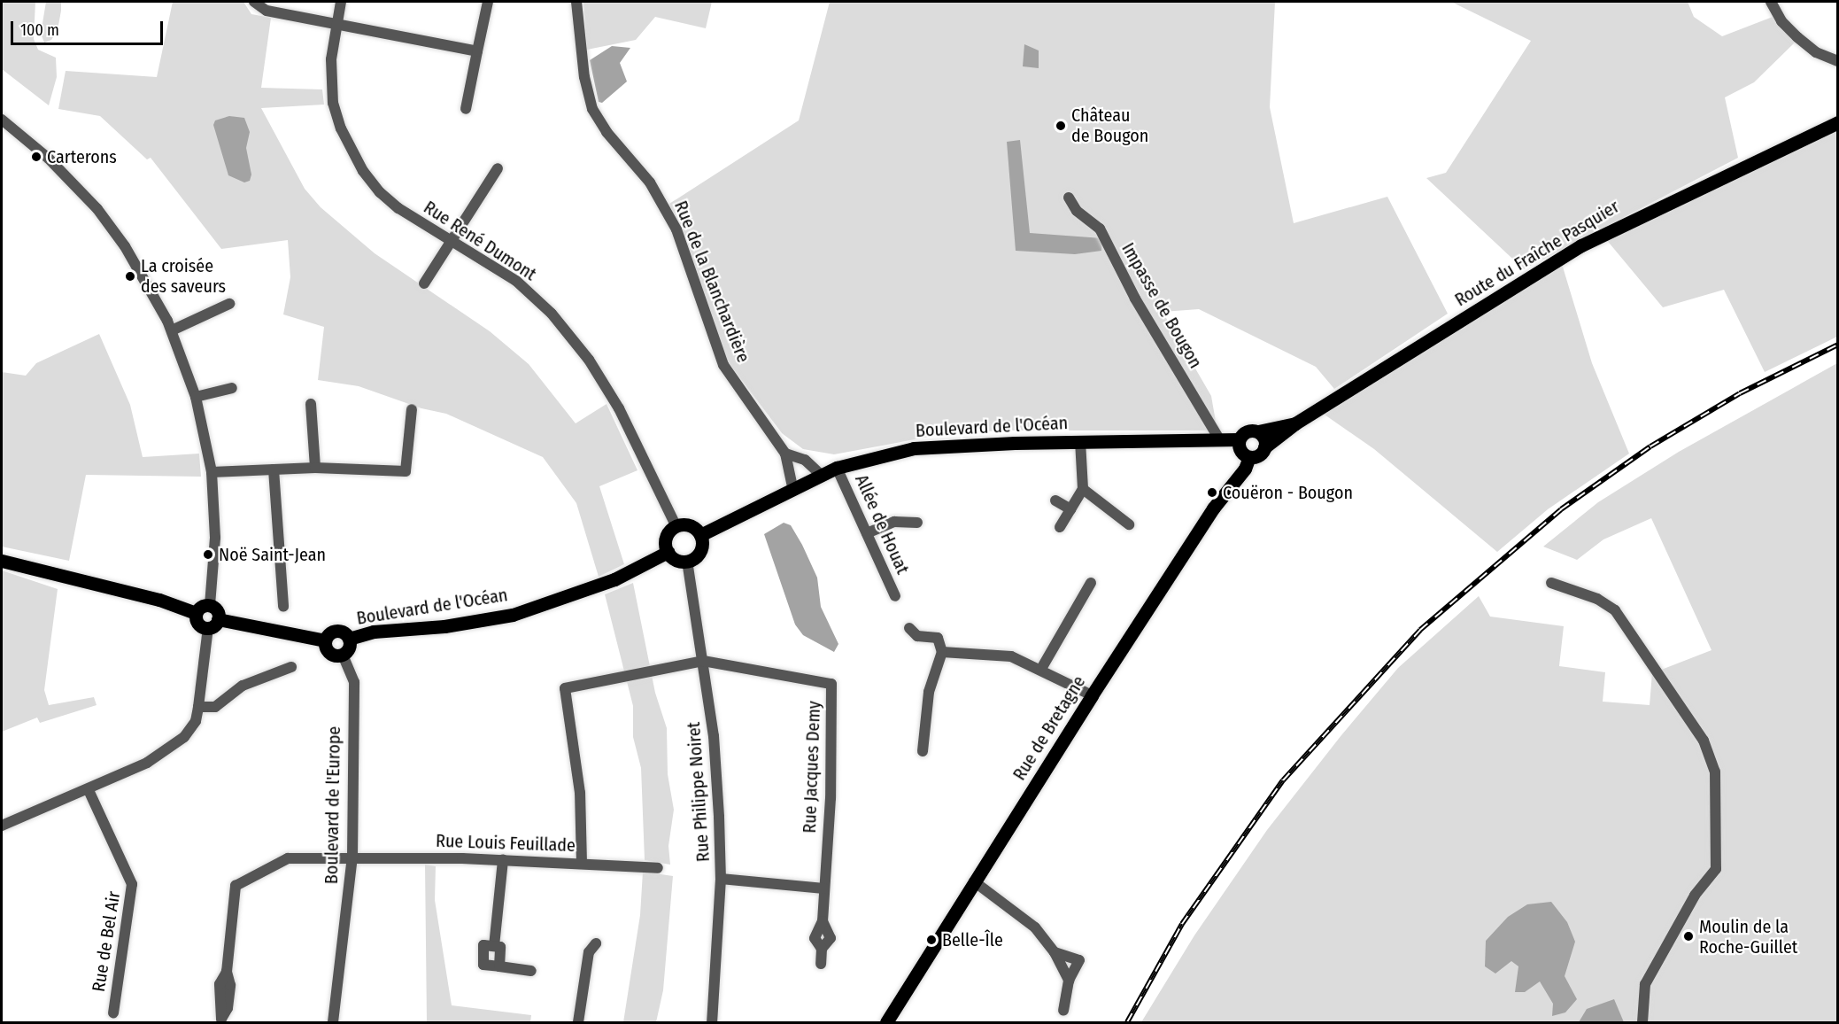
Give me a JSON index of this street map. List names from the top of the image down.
{
  "streets": {
    "main road": ["Route du Fraîche Pasquier", "Boulevard de l'Océan", "Rue de Bretagne"],
    "street": [
      "Rue René Dumont",
      "Rue de la Blanchardière",
      "Impasse de Bougon",
      "Allée de Houat",
      "Rue Jacques Demy",
      "Rue Philippe Noiret",
      "Boulevard de l'Europe",
      "Rue Louis Feuillade",
      "Rue de Bel Air"
    ]
  },
  "crossings": [
    ["Rue René Dumont", "Boulevard de l'Océan"],
    ["Rue René Dumont", "Rue Philippe Noiret"],
    ["Route du Fraîche Pasquier", "Boulevard de l'Océan"],
    ["Route du Fraîche Pasquier", "Rue de Bretagne"],
    ["Rue de la Blanchardière", "Boulevard de l'Océan"],
    ["Impasse de Bougon", "Boulevard de l'Océan"],
    ["Boulevard de l'Océan", "Allée de Houat"],
    ["Boulevard de l'Océan", "Rue de Bretagne"],
    ["Boulevard de l'Océan", "Rue Philippe Noiret"],
    ["Boulevard de l'Océan", "Boulevard de l'Europe"],
    ["Rue Jacques Demy", "Rue Philippe Noiret"],
    ["Rue Jacques Demy", "Rue Louis Feuillade"],
    ["Boulevard de l'Europe", "Rue Louis Feuillade"]
  ],
  "places": [
    "Château de Bougon",
    "Carterons",
    "La croisée des saveurs",
    "Couëron - Bougon",
    "Noë Saint-Jean",
    "Moulin de la Roche-Guillet",
    "Belle-Île"
  ],
  "scale_bar": "100 m"
}
